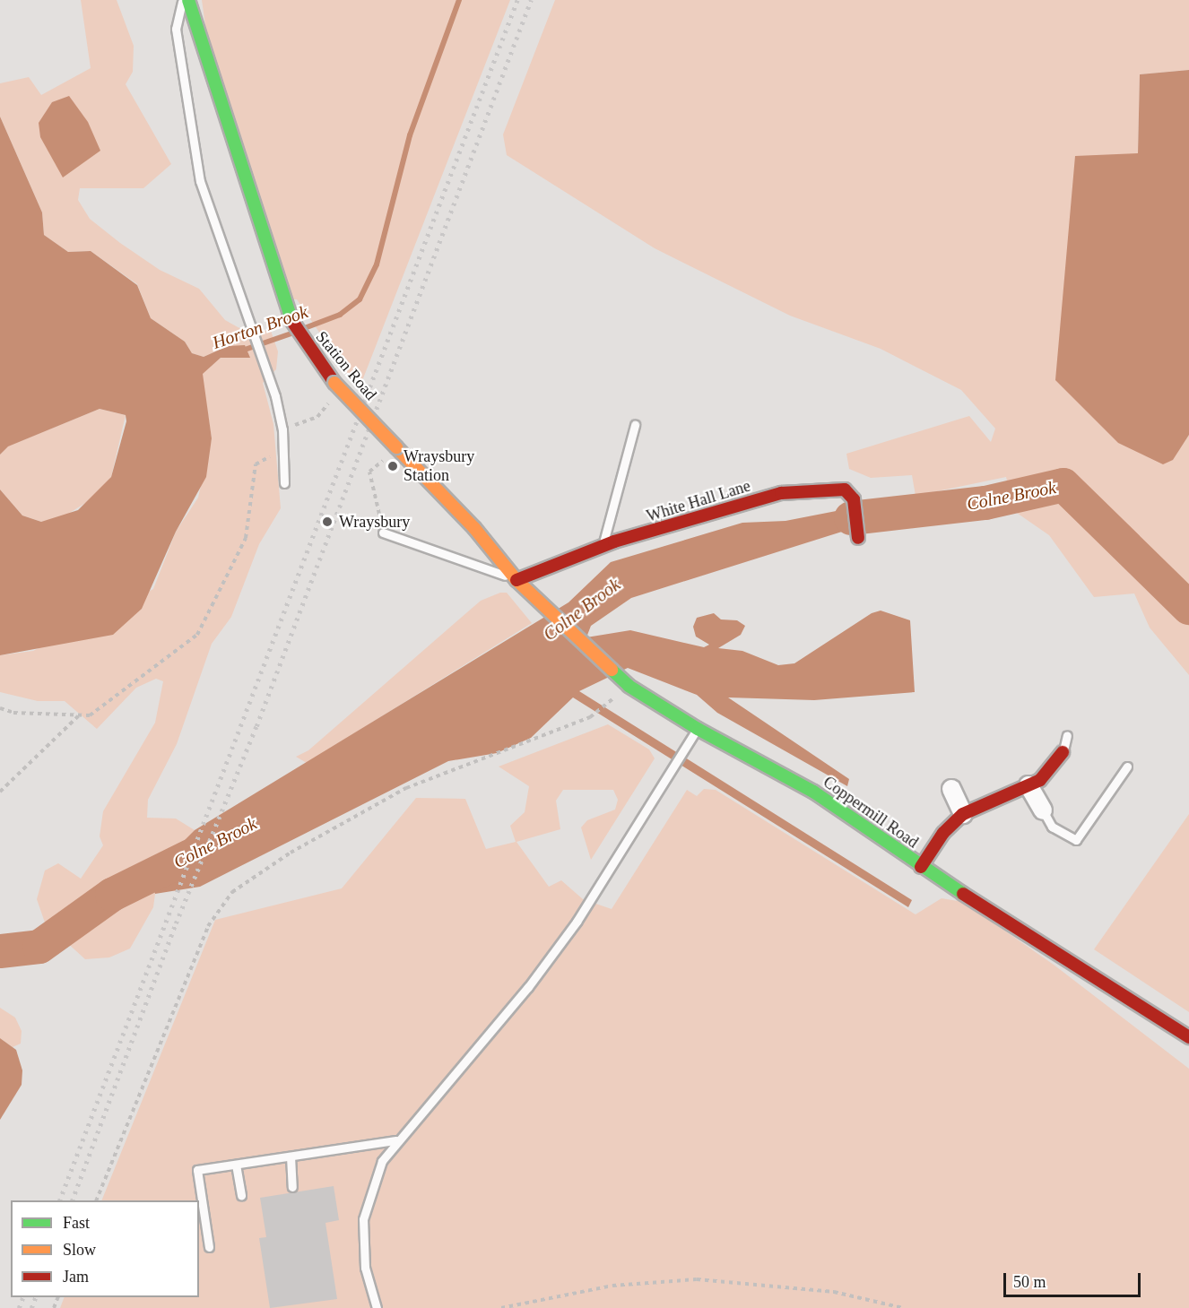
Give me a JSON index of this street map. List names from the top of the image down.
{
  "streets": {
    "street": ["Station Road", "White Hall Lane", "Coppermill Road"]
  },
  "crossings": [
    ["Station Road", "White Hall Lane"],
    ["Station Road", "Coppermill Road"]
  ],
  "water": ["Horton Brook", "Colne Brook"],
  "places": ["Wraysbury Station", "Wraysbury"],
  "legend": ["Fast", "Slow", "Jam"],
  "scale_bar": "50 m"
}
